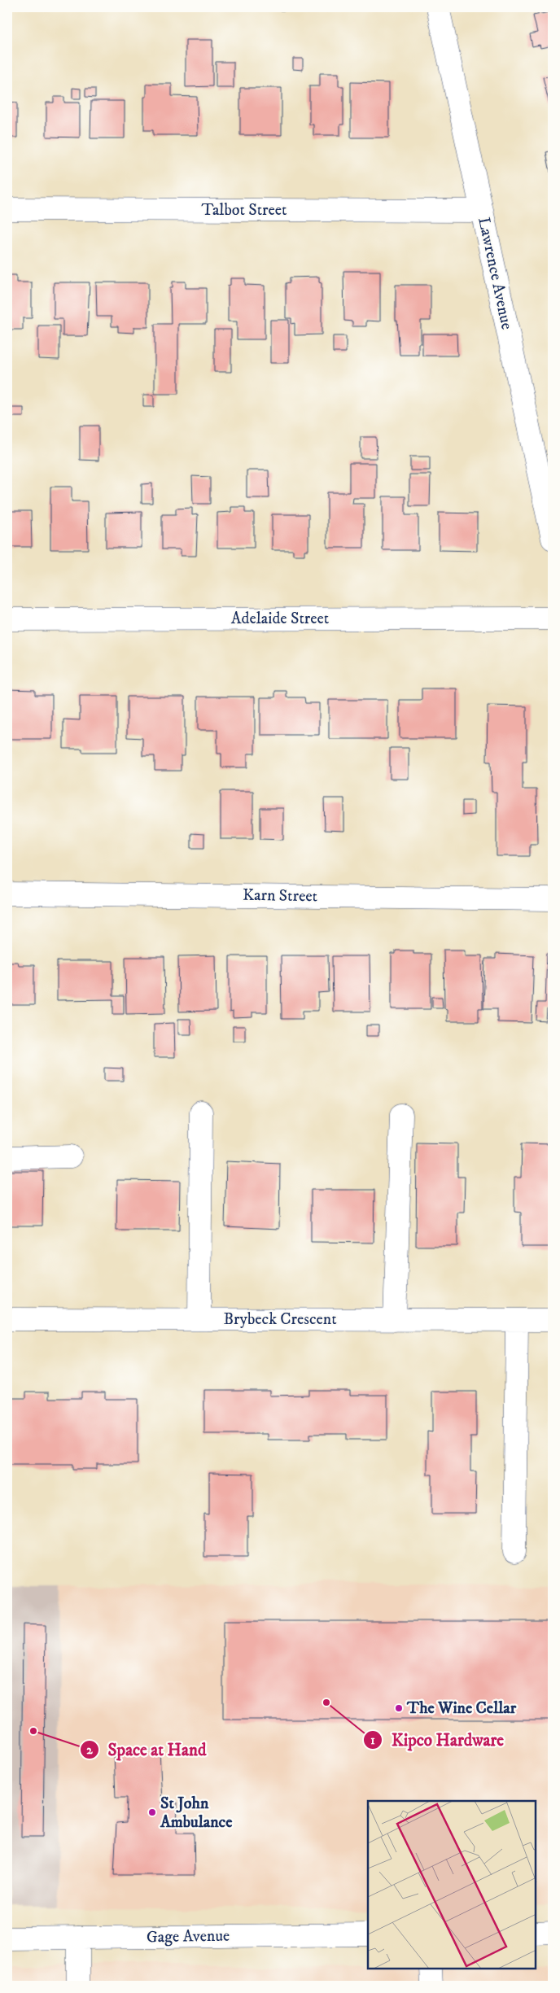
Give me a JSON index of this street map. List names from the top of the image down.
{
  "streets": {
    "street": [
      "Talbot Street",
      "Lawrence Avenue",
      "Adelaide Street",
      "Karn Street",
      "Brybeck Crescent",
      "Gage Avenue"
    ]
  },
  "crossings": [
    ["Talbot Street", "Lawrence Avenue"]
  ],
  "places": [
    "Kipco Hardware",
    "The Wine Cellar",
    "Space at Hand",
    "St John Ambulance"
  ]
}
